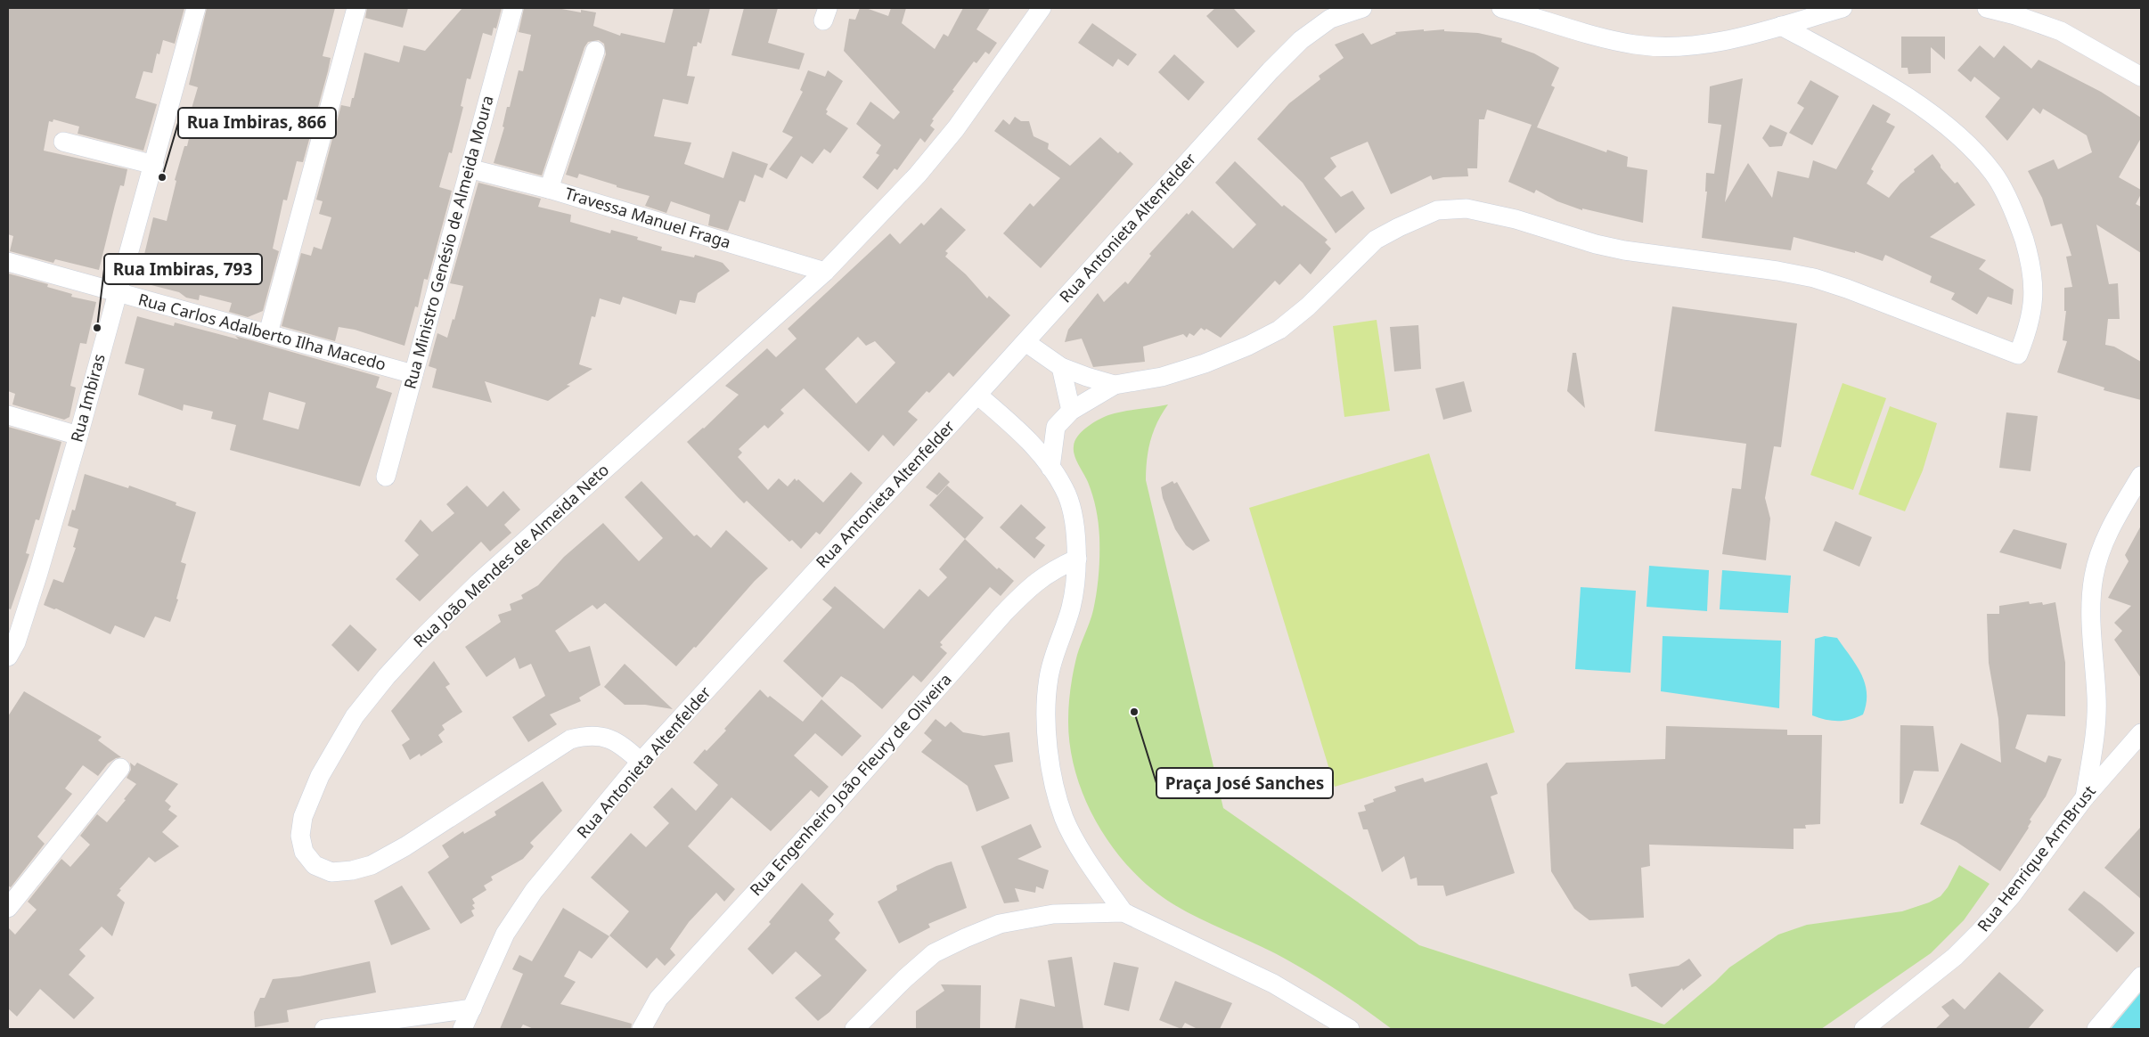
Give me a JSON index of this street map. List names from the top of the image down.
{
  "streets": {
    "street": [
      "Travessa Manuel Fraga",
      "Rua Antonieta Altenfelder",
      "Rua Ministro Genésio de Almeida Moura",
      "Rua Carlos Adalberto Ilha Macedo",
      "Rua Imbiras",
      "Rua João Mendes de Almeida Neto",
      "Rua Engenheiro João Fleury de Oliveira",
      "Rua Henrique ArmBrust"
    ]
  },
  "crossings": [
    ["Travessa Manuel Fraga", "Rua Ministro Genésio de Almeida Moura"],
    ["Travessa Manuel Fraga", "Rua João Mendes de Almeida Neto"],
    ["Rua Antonieta Altenfelder", "Rua João Mendes de Almeida Neto"],
    ["Rua Ministro Genésio de Almeida Moura", "Rua Carlos Adalberto Ilha Macedo"],
    ["Rua Carlos Adalberto Ilha Macedo", "Rua Imbiras"]
  ],
  "places": ["Rua Imbiras, 866", "Rua Imbiras, 793", "Praça José Sanches"]
}
